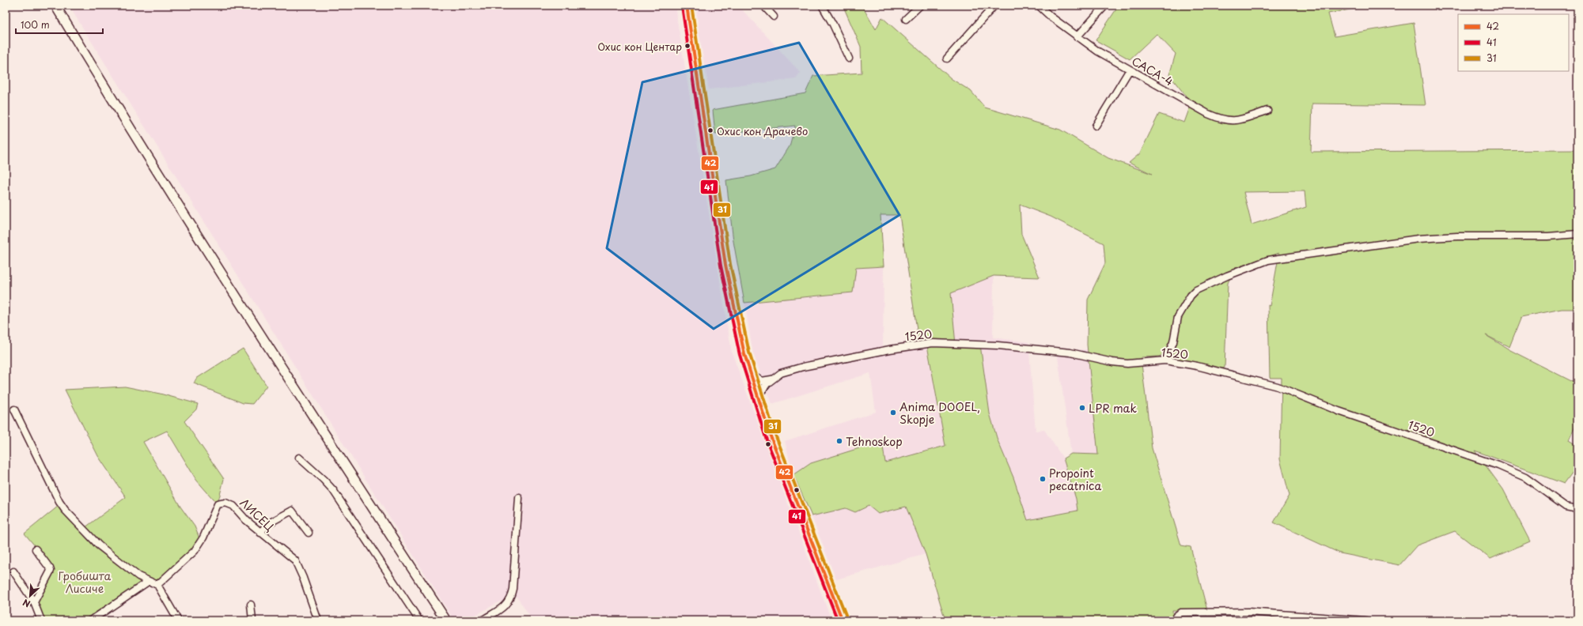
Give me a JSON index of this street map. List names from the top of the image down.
{
  "streets": {
    "street": ["САСА-4", "1520", "ЛИСЕЦ"]
  },
  "parks": ["Гробишта Лисиче"],
  "places": [
    "Охис кон Центар",
    "Охис кон Драчево",
    "LPR mak",
    "Anima DOOEL, Skopje",
    "Tehnoskop",
    "Propoint pecatnica"
  ],
  "lines": ["transit line 42", "transit line 31", "transit line 41"],
  "legend": ["42", "41", "31"],
  "scale_bar": "100 m",
  "north": "bottom left"
}
